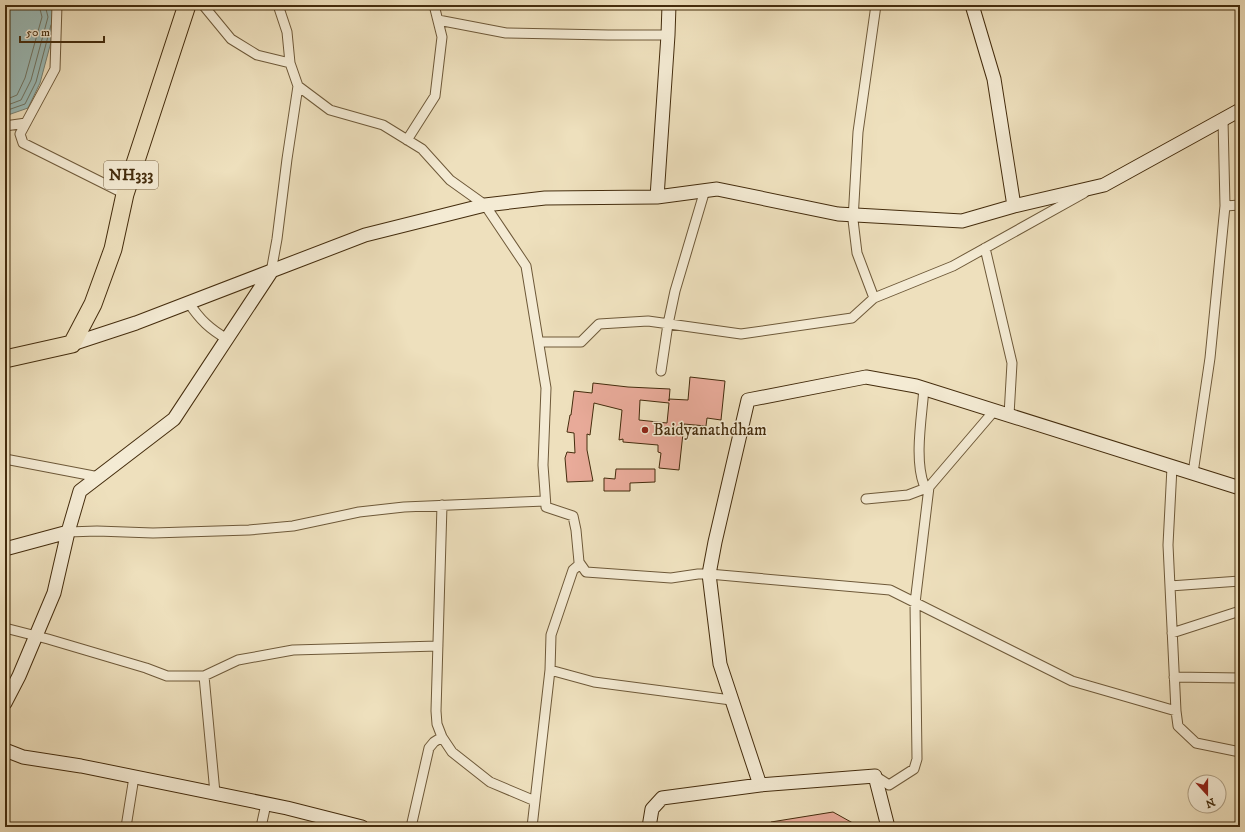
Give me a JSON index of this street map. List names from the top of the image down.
{
  "streets": {
    "highway": ["NH333"]
  },
  "places": ["Baidyanathdham"],
  "scale_bar": "50 m",
  "north": "bottom"
}
